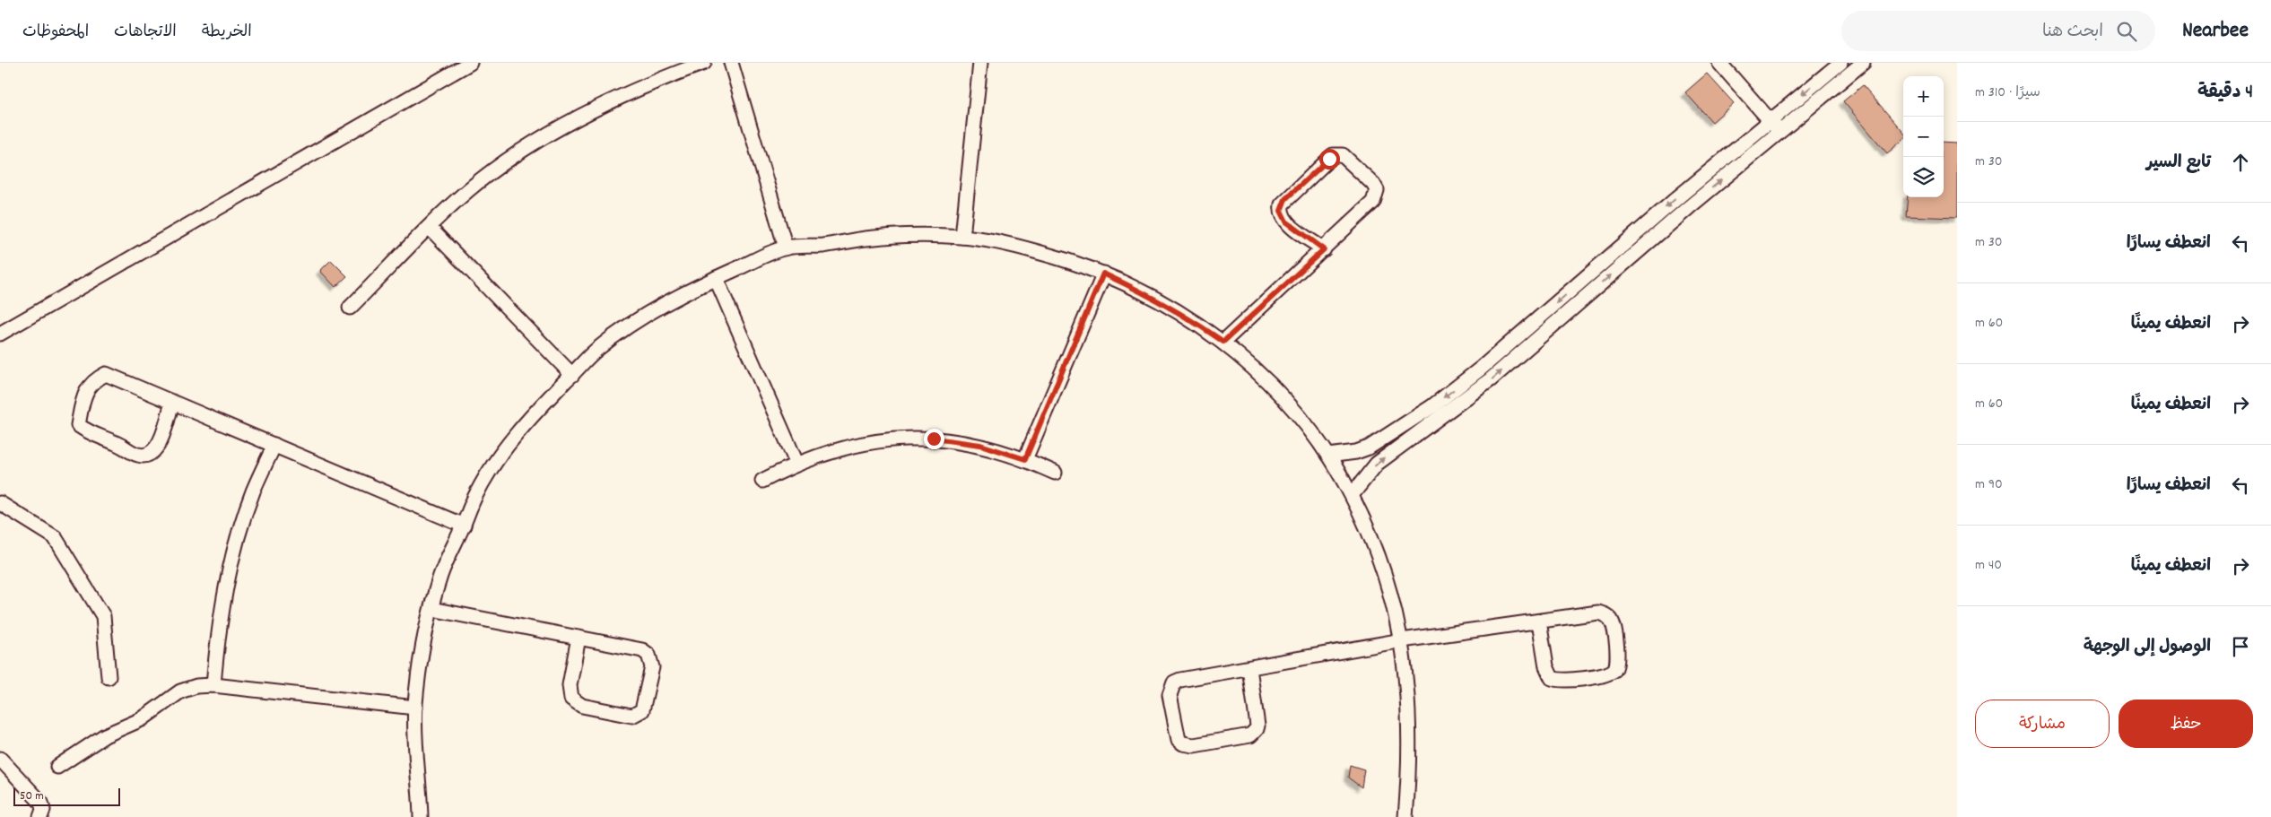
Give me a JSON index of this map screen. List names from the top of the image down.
{
  "scale_bar": "50 m",
  "page": {
    "header": "Nearbee",
    "search": "ابحث هنا",
    "nav": ["الخريطة", "الاتجاهات", "المحفوظات"],
    "heading": ["4 دقيقة", "سيرًا · 310 m"],
    "map_buttons": ["+", "−"],
    "list": [
      ["تابع السير", "30 m"],
      ["انعطف يسارًا", "30 m"],
      ["انعطف يمينًا", "60 m"],
      ["انعطف يمينًا", "60 m"],
      ["انعطف يسارًا", "90 m"],
      ["انعطف يمينًا", "40 m"],
      "الوصول إلى الوجهة"
    ],
    "buttons": ["حفظ", "مشاركة"],
    "scale": "50 m"
  }
}
